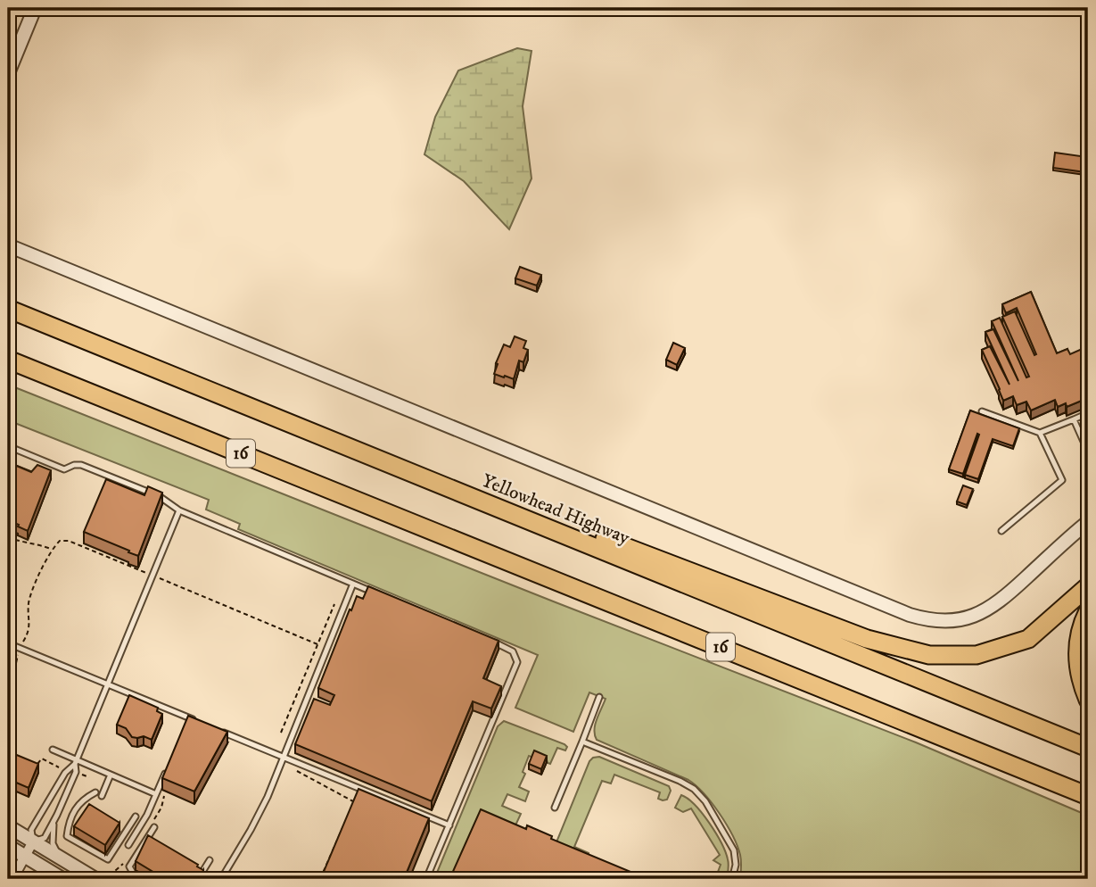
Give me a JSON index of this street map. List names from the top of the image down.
{
  "streets": {
    "highway": ["16", "Yellowhead Highway"]
  }
}
